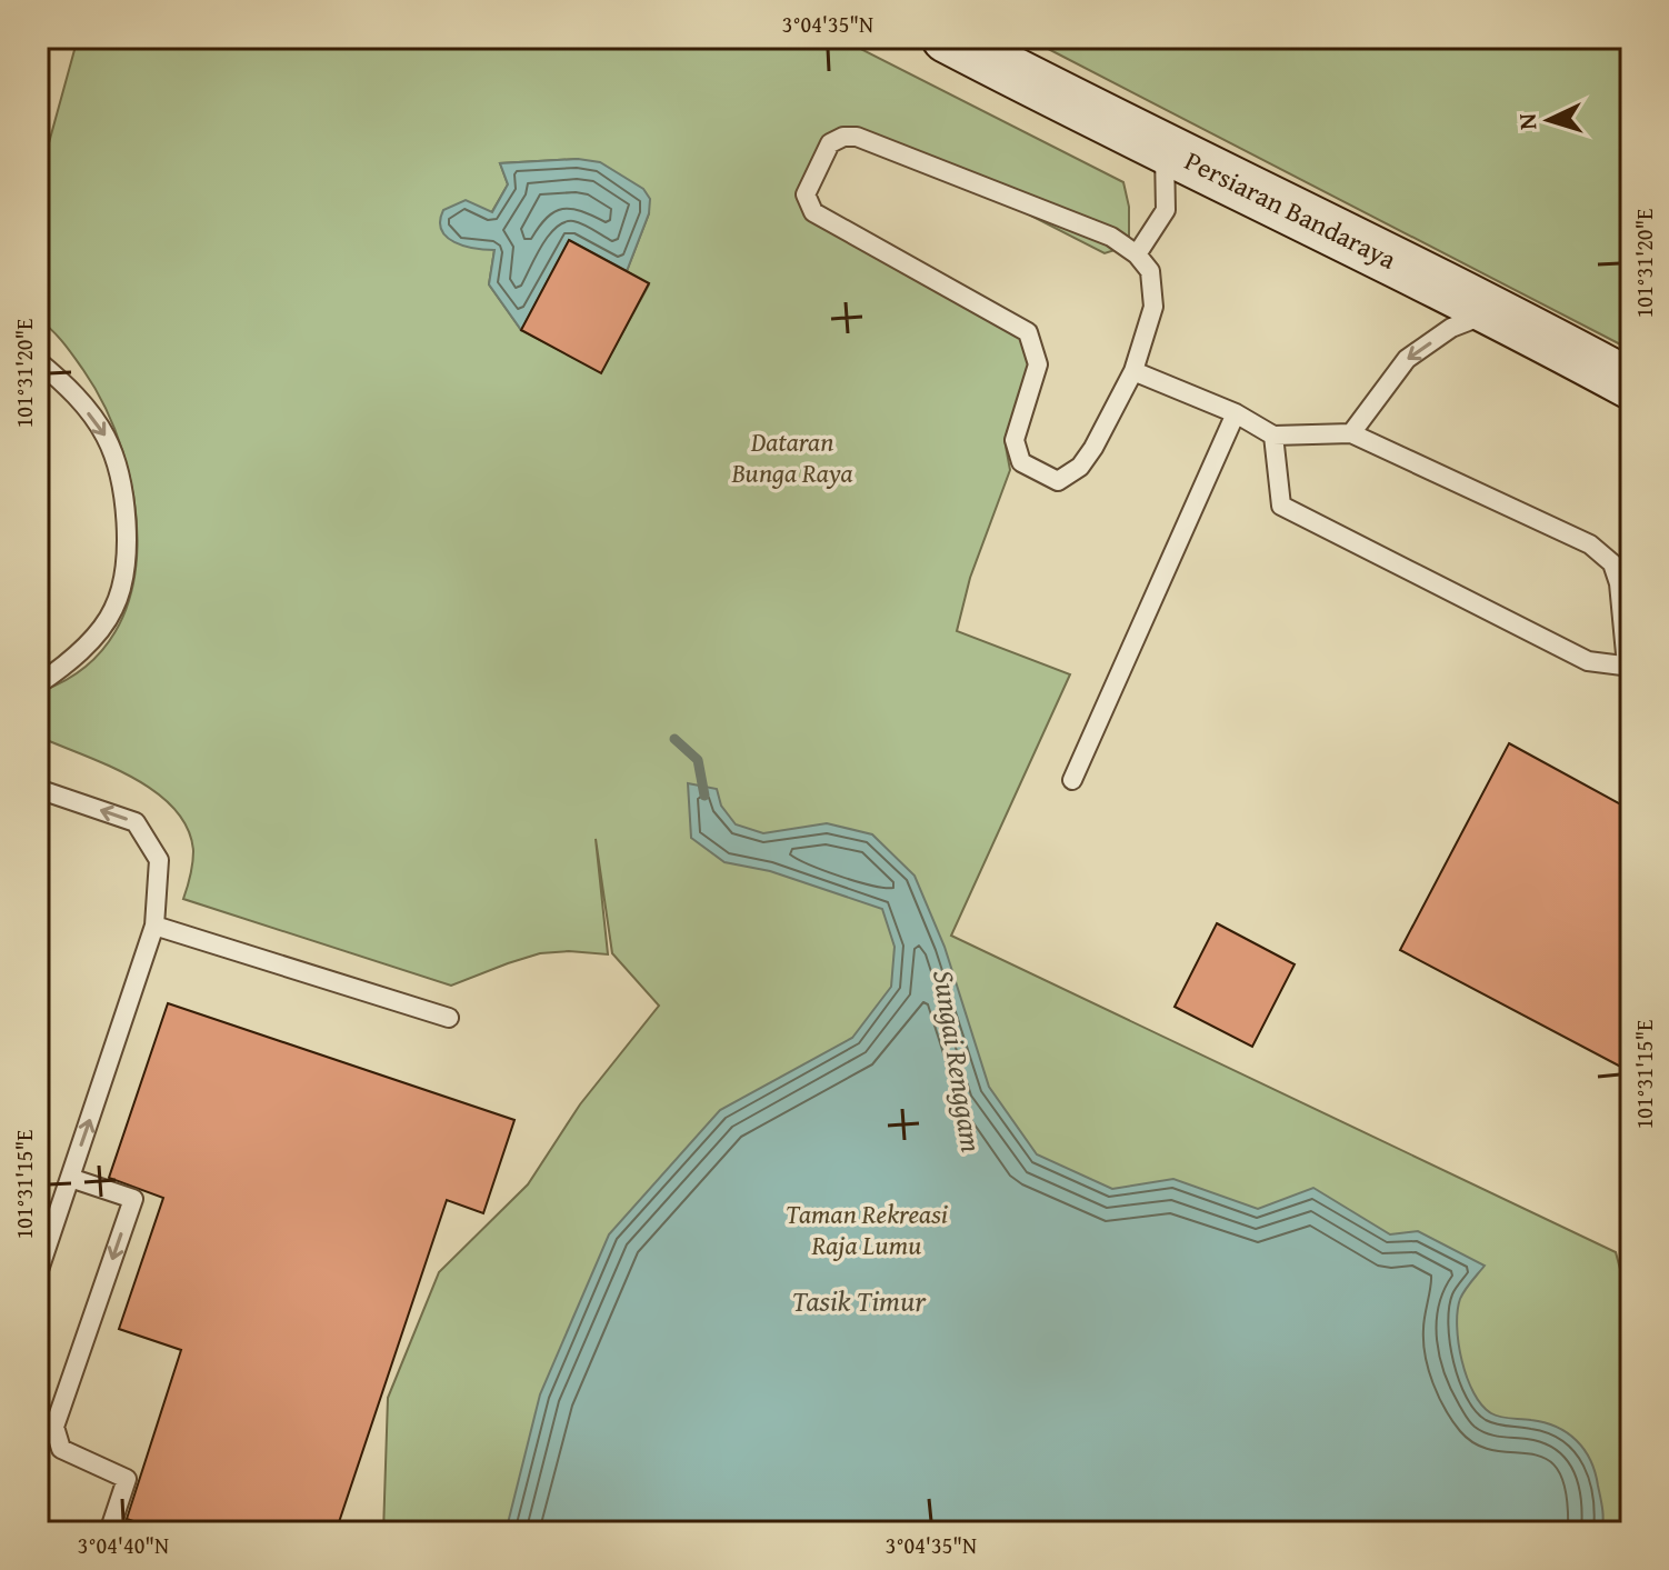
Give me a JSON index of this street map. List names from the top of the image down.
{
  "streets": {
    "main road": ["Persiaran Bandaraya"]
  },
  "water": ["Sungai Renggam", "Tasik Timur"],
  "parks": ["Dataran Bunga Raya", "Taman Rekreasi Raja Lumu"],
  "north": "left",
  "coordinates": [
    "3°04'35\"N",
    "101°31'20\"E",
    "101°31'15\"E",
    "3°04'40\"N"
  ]
}
